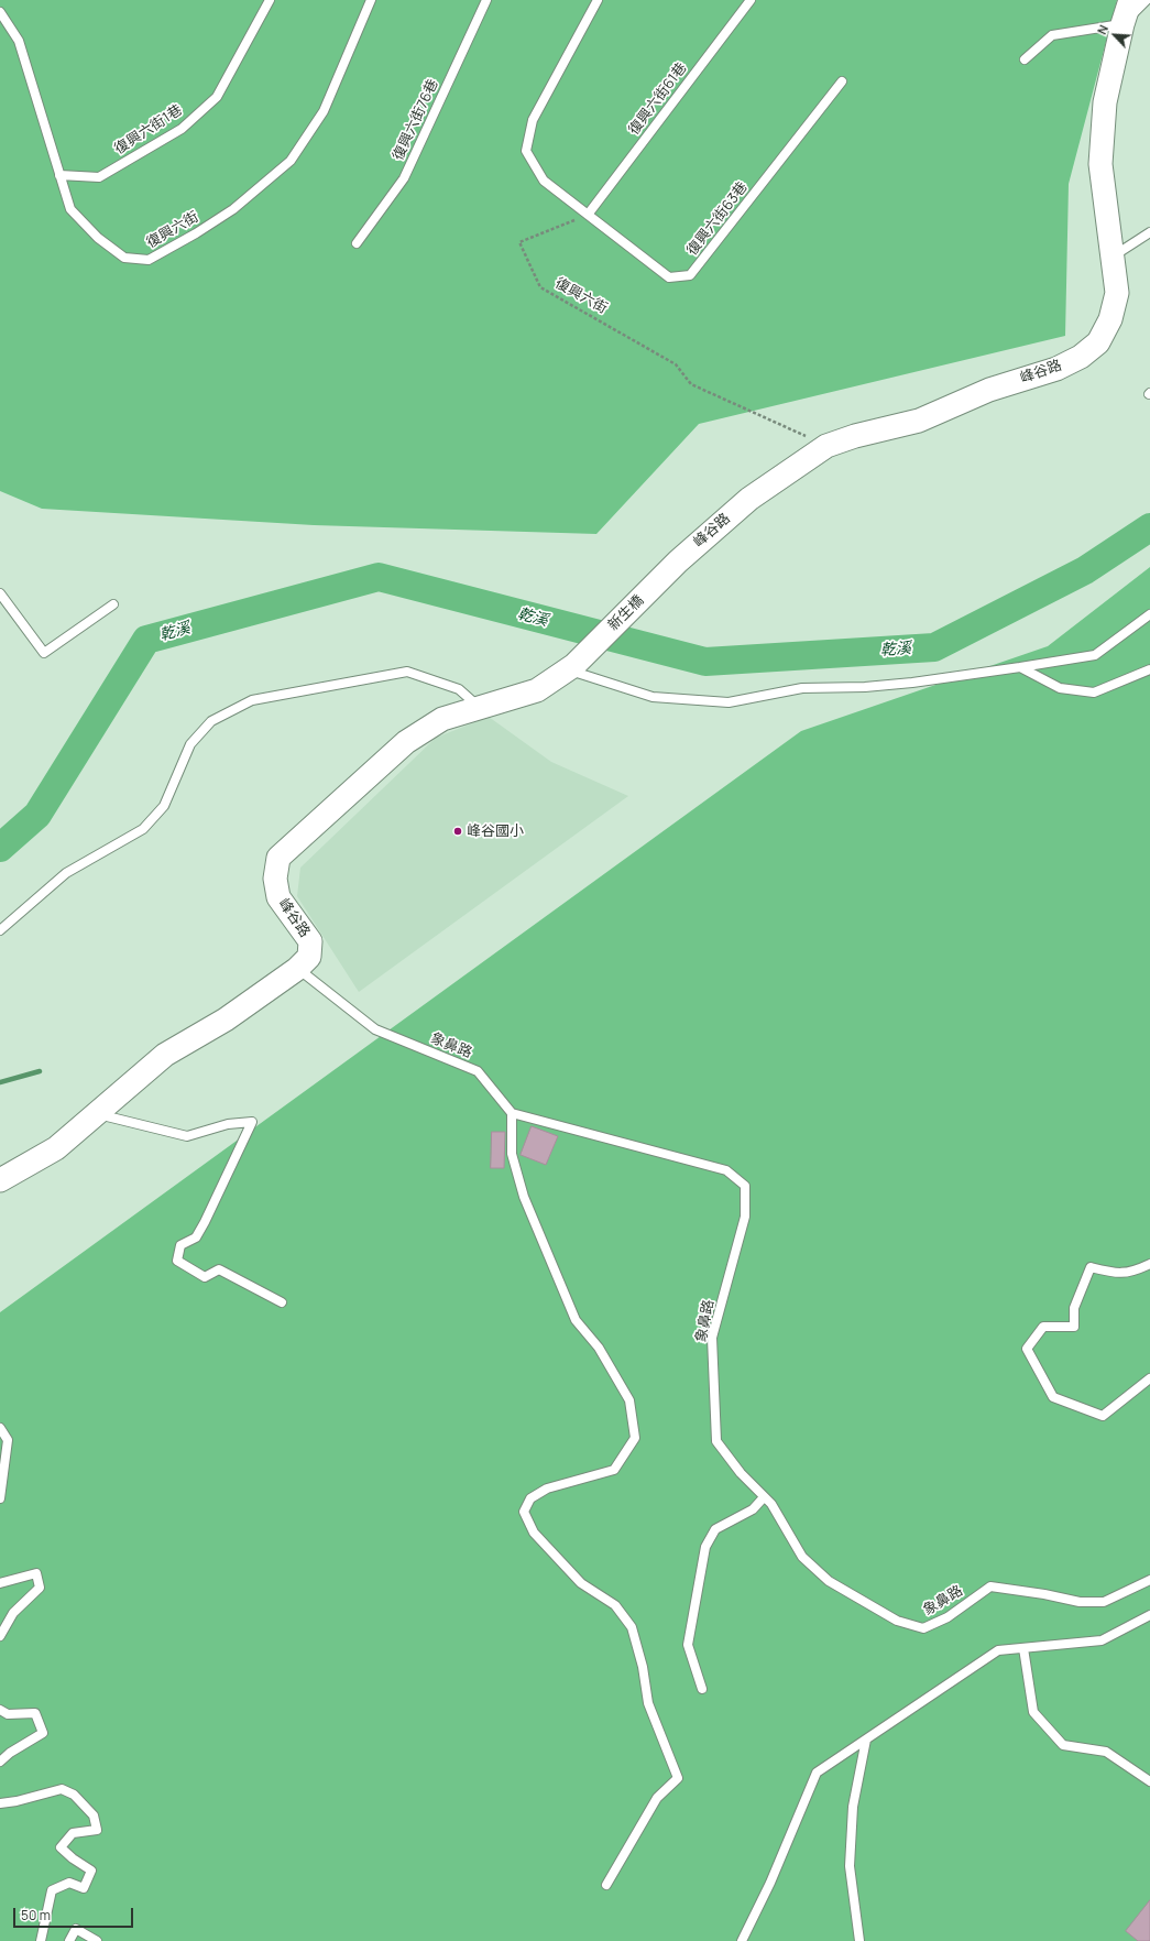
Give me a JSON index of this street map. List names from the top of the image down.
{
  "streets": {
    "street": ["峰谷路", "新生橋"],
    "lane": [
      "復興六街61巷",
      "復興六街76巷",
      "復興六街1巷",
      "復興六街63巷",
      "復興六街",
      "象鼻路"
    ]
  },
  "crossings": [
    ["復興六街61巷", "復興六街63巷"],
    ["復興六街61巷", "復興六街"],
    ["復興六街1巷", "復興六街"],
    ["復興六街63巷", "復興六街"],
    ["復興六街", "峰谷路"],
    ["峰谷路", "新生橋"],
    ["峰谷路", "象鼻路"]
  ],
  "water": ["乾溪"],
  "places": ["峰谷國小"],
  "scale_bar": "50 m",
  "north": "top left"
}
